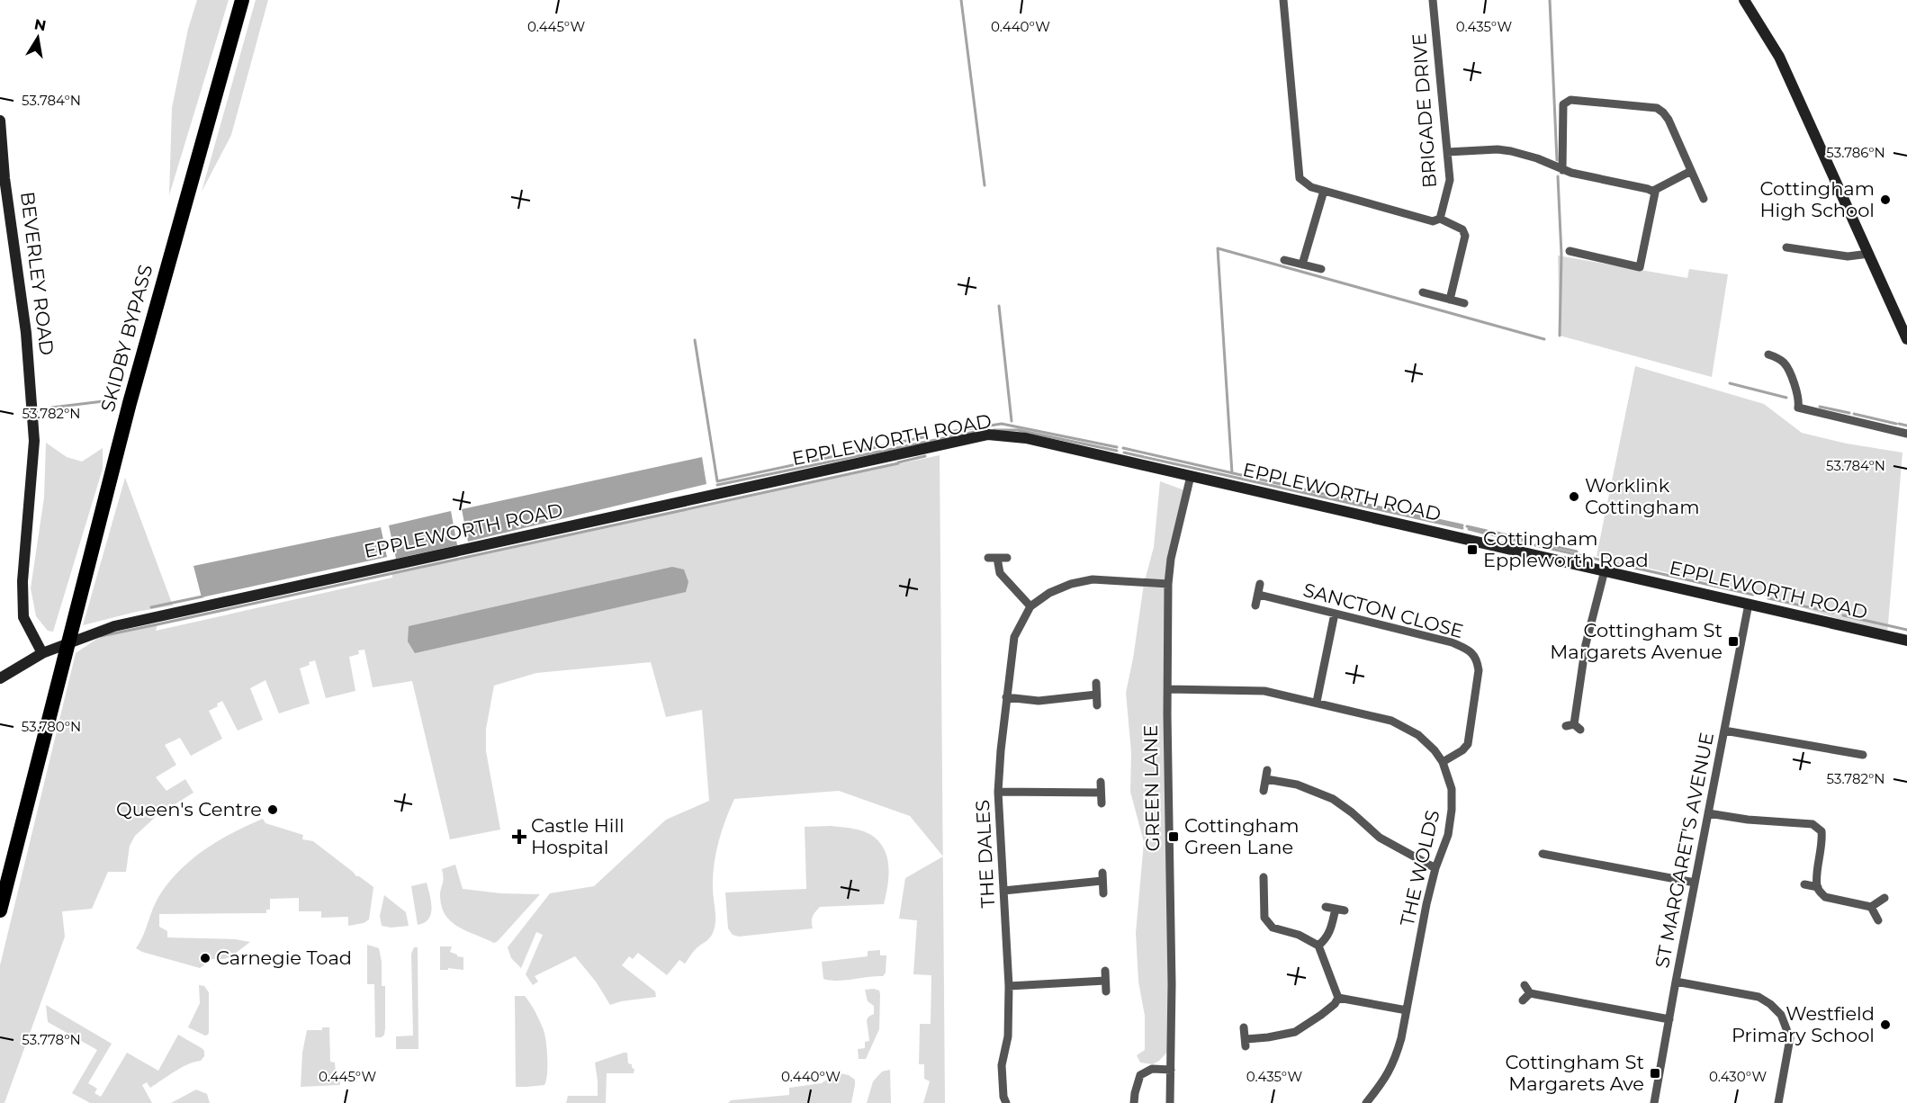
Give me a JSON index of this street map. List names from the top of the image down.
{
  "streets": {
    "highway": ["SKIDBY BYPASS"],
    "street": [
      "BRIGADE DRIVE",
      "BEVERLEY ROAD",
      "EPPLEWORTH ROAD",
      "SANCTON CLOSE",
      "GREEN LANE",
      "ST MARGARET'S AVENUE",
      "THE DALES",
      "THE WOLDS"
    ]
  },
  "crossings": [
    ["BEVERLEY ROAD", "EPPLEWORTH ROAD"],
    ["EPPLEWORTH ROAD", "GREEN LANE"],
    ["EPPLEWORTH ROAD", "ST MARGARET'S AVENUE"],
    ["SANCTON CLOSE", "THE WOLDS"],
    ["GREEN LANE", "THE DALES"],
    ["GREEN LANE", "THE WOLDS"]
  ],
  "places": {
    "other": [
      "Cottingham High School",
      "Worklink Cottingham",
      "Queen's Centre",
      "Carnegie Toad",
      "Westfield Primary School"
    ],
    "transit": [
      "Cottingham Eppleworth Road",
      "Cottingham St Margarets Avenue",
      "Cottingham Green Lane",
      "Cottingham St Margarets Ave"
    ],
    "health": ["Castle Hill Hospital"]
  },
  "north": "top",
  "coordinates": [
    "0.445°W",
    "0.440°W",
    "0.435°W",
    "53.784°N",
    "53.786°N",
    "53.782°N",
    "53.780°N",
    "53.778°N",
    "0.430°W"
  ]
}
